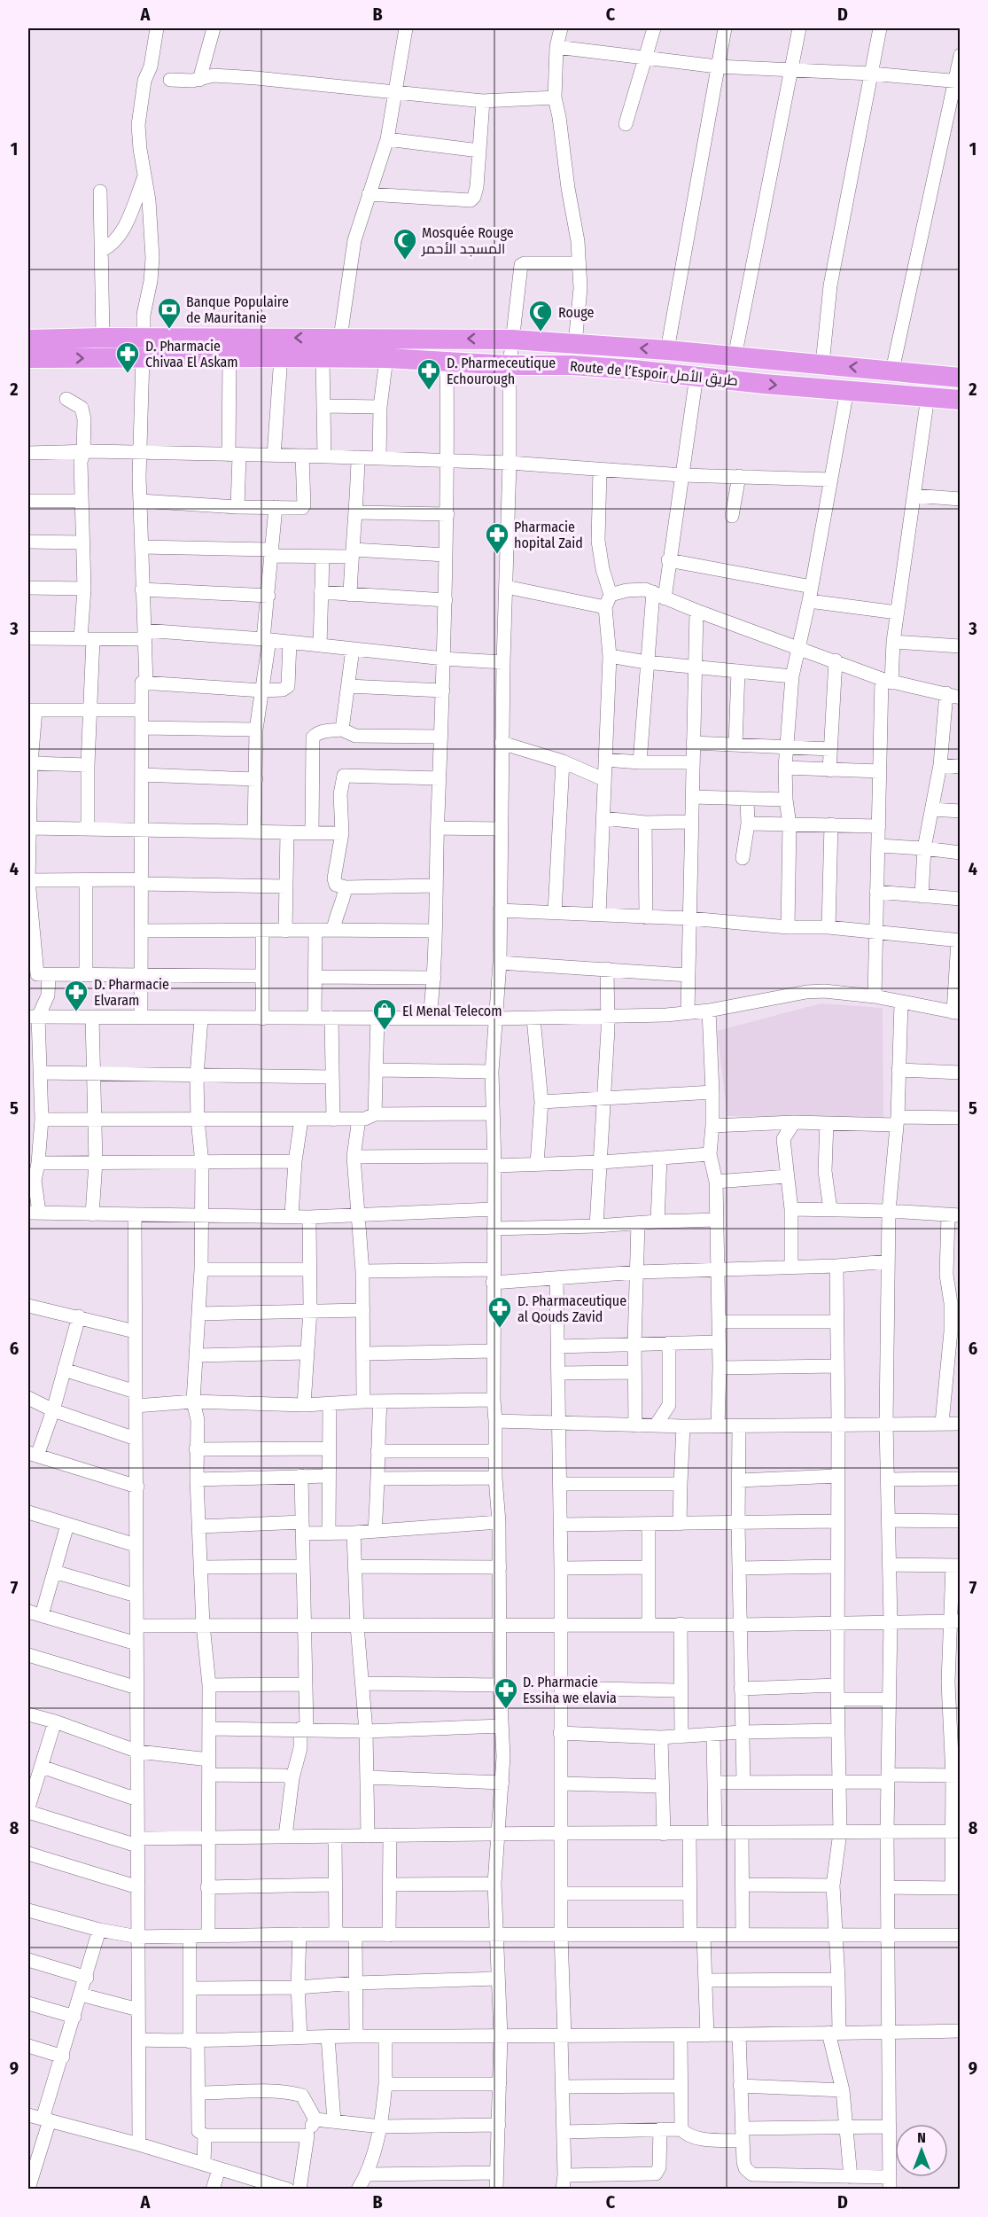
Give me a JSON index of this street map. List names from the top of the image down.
{
  "streets": {
    "highway": ["Route de l’Espoir طريق الأمل"]
  },
  "places": {
    "mosque": ["Mosquée Rouge المسجد الأحمر", "Rouge"],
    "bank": ["Banque Populaire de Mauritanie"],
    "pharmacy": [
      "D. Pharmacie Chivaa El Askam",
      "D. Pharmeceutique Echourough",
      "Pharmacie hopital Zaid",
      "D. Pharmacie Elvaram",
      "D. Pharmaceutique al Qouds Zavid",
      "D. Pharmacie Essiha we elavia"
    ],
    "shop": ["El Menal Telecom"]
  },
  "north": "top",
  "grid": {
    "columns": [
      "A",
      "B",
      "C",
      "D"
    ],
    "rows": [
      "1",
      "2",
      "3",
      "4",
      "5",
      "6",
      "7",
      "8",
      "9"
    ]
  }
}
